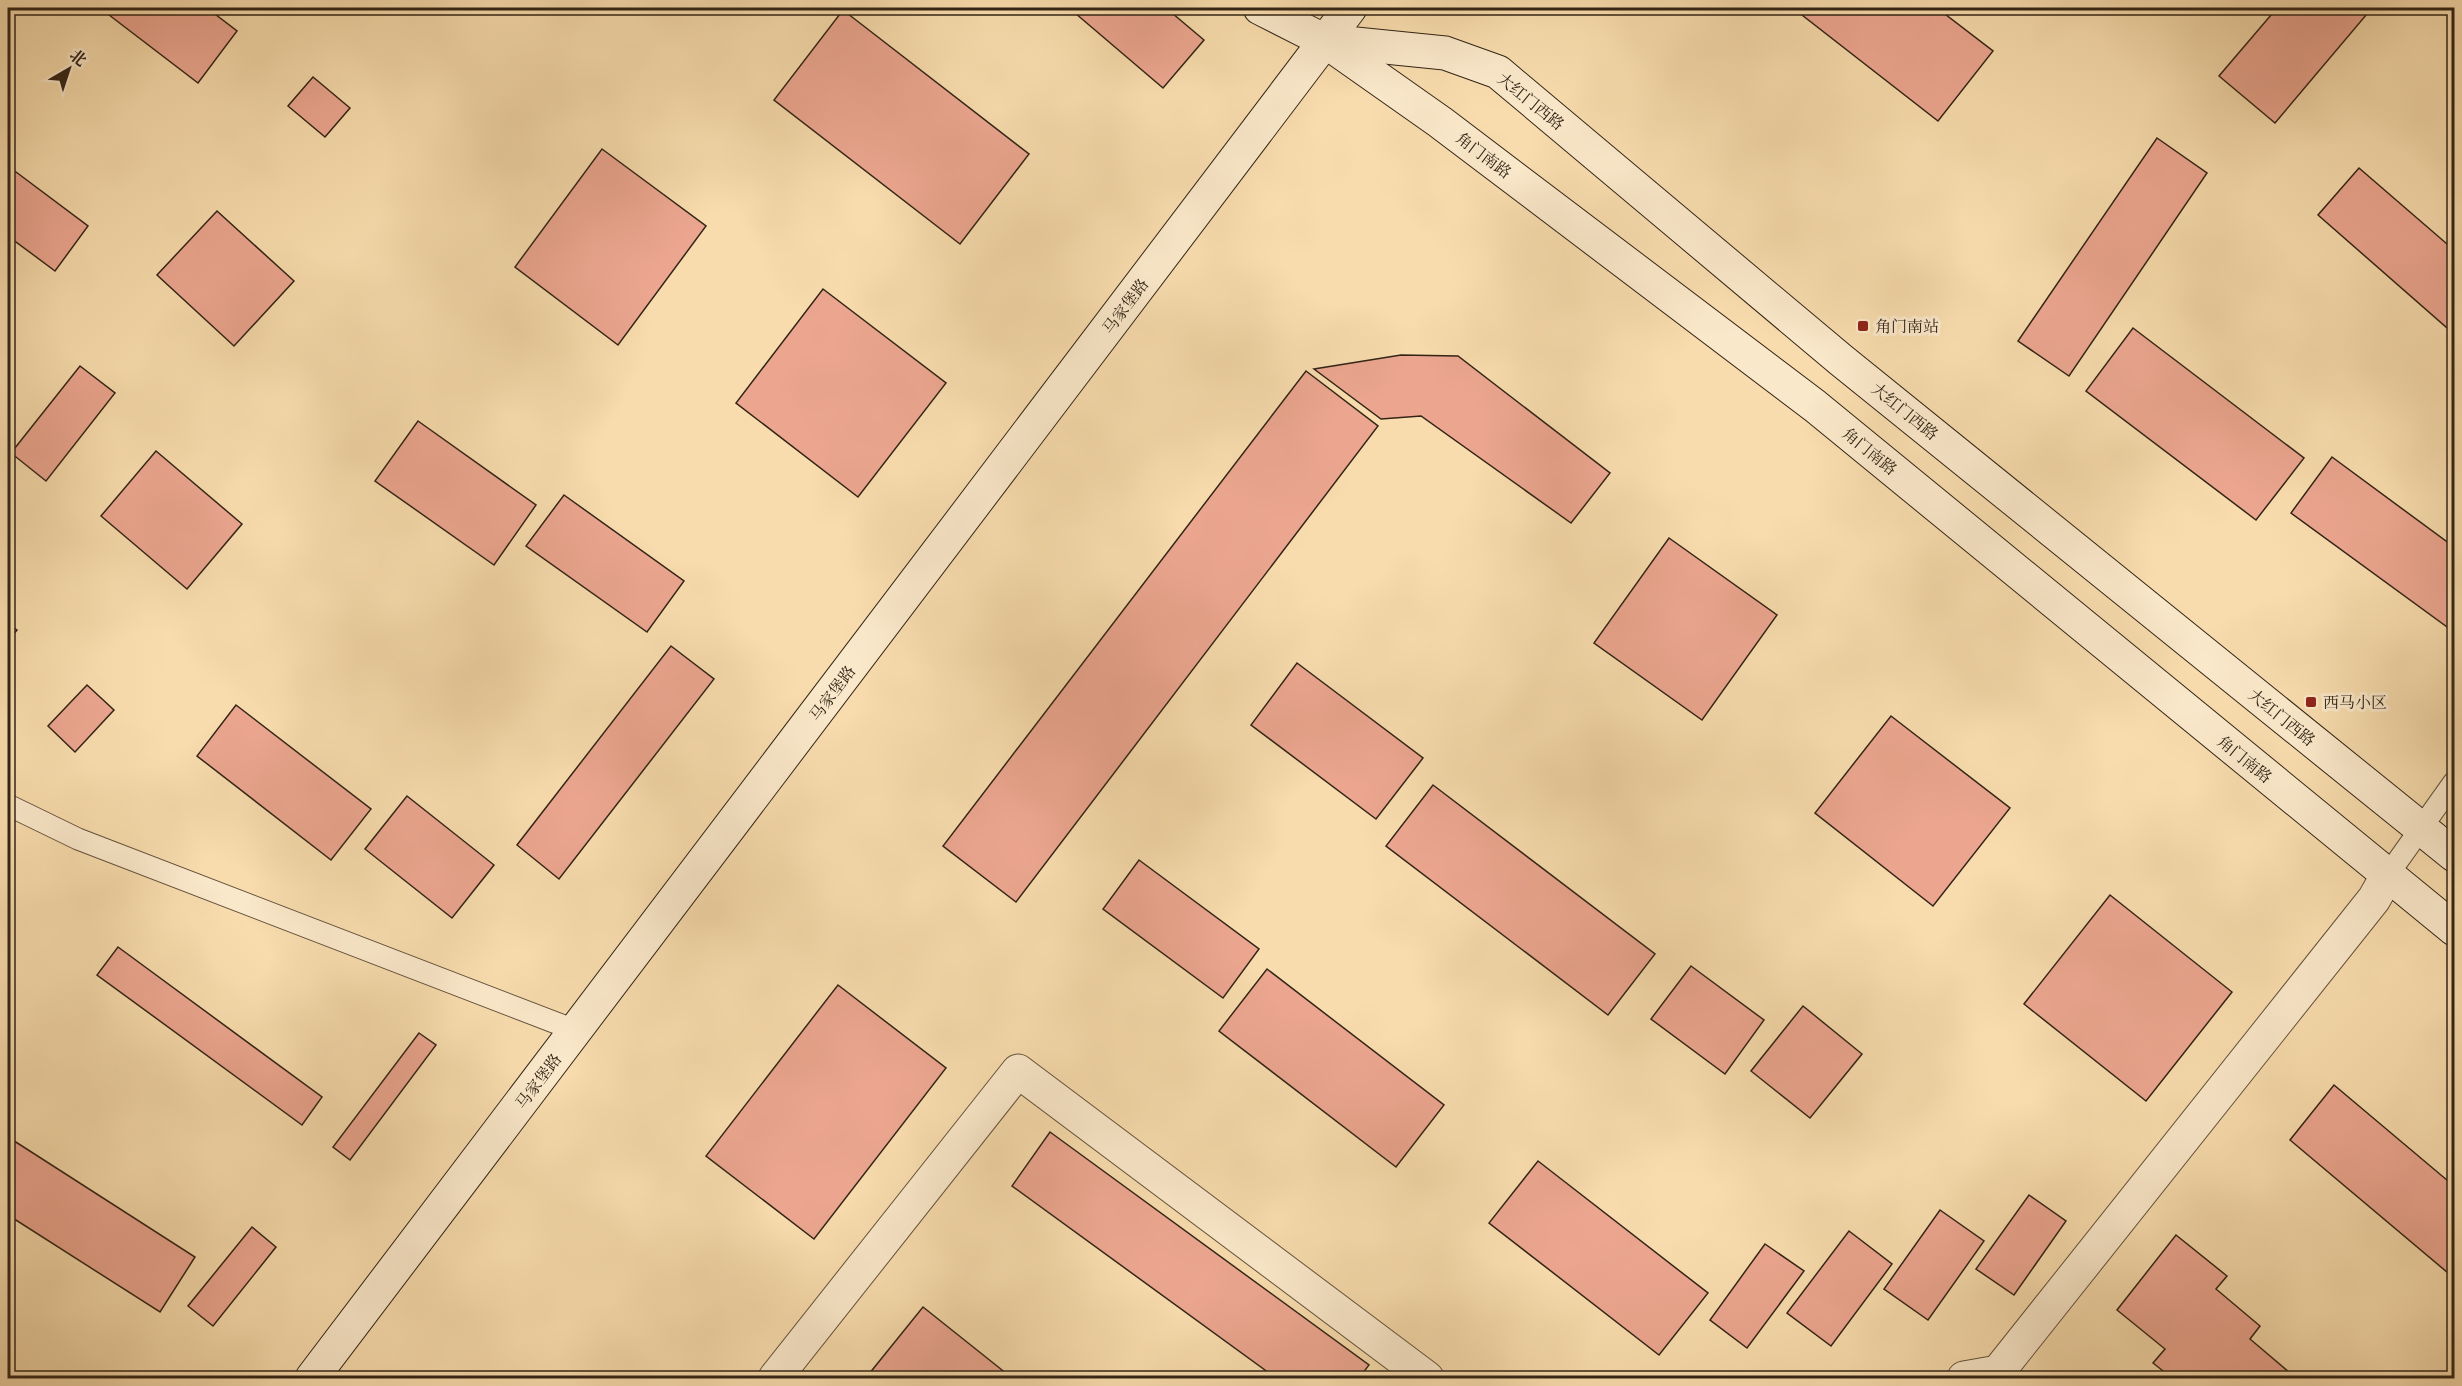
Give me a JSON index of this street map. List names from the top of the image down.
{
  "streets": {
    "street": ["大红门西路", "角门南路", "马家堡路"]
  },
  "crossings": [
    ["大红门西路", "角门南路"],
    ["大红门西路", "马家堡路"],
    ["角门南路", "马家堡路"]
  ],
  "places": {
    "transit": ["角门南站", "西马小区"]
  },
  "north": "top right"
}
